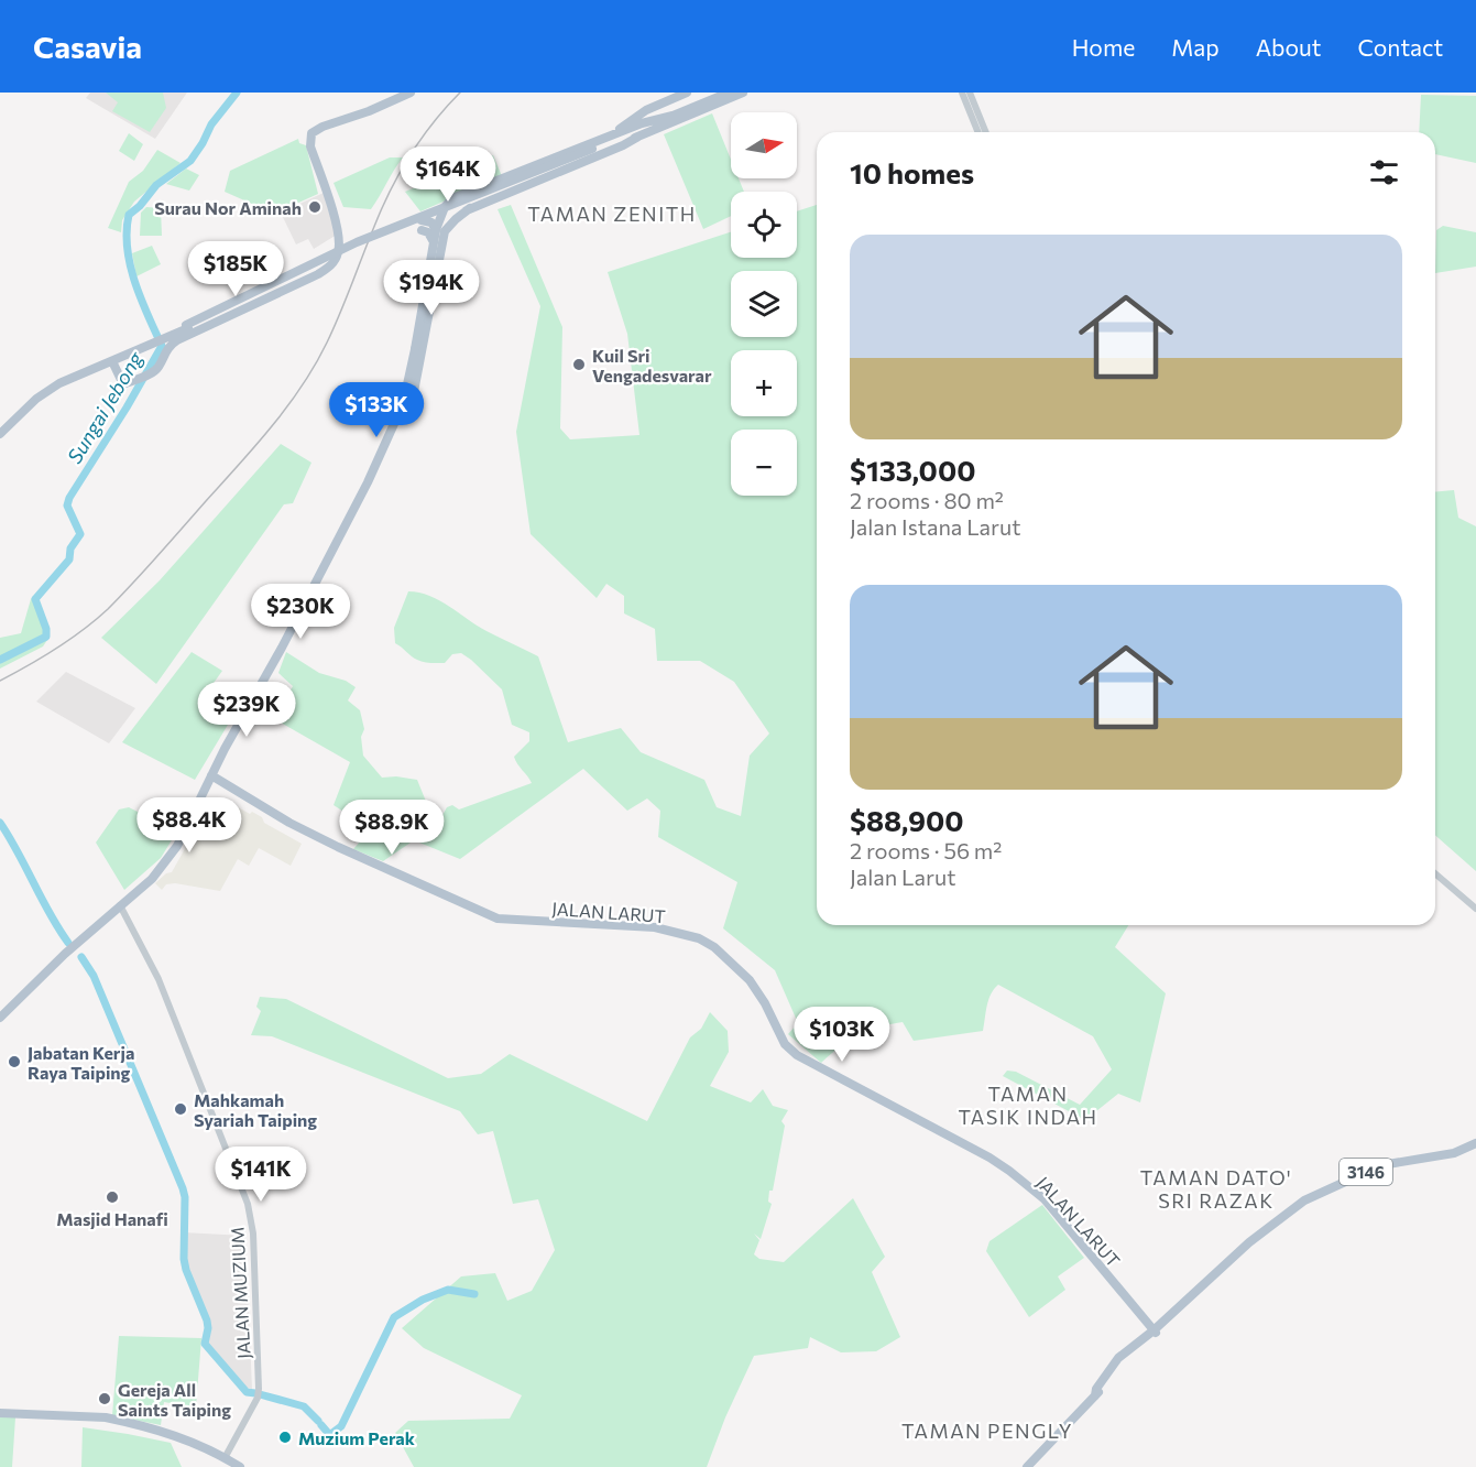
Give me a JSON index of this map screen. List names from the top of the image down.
{
  "streets": {
    "main road": ["JALAN LARUT", "3146"],
    "street": ["JALAN MUZIUM"]
  },
  "crossings": [
    ["JALAN LARUT", "3146"]
  ],
  "districts": [
    "TAMAN ZENITH",
    "TAMAN TASIK INDAH",
    "TAMAN DATO' SRI RAZAK",
    "TAMAN PENGLY"
  ],
  "water": ["Sungai Jebong"],
  "places": [
    "Surau Nor Aminah",
    "Kuil Sri Vengadesvarar",
    "Jabatan Kerja Raya Taiping",
    "Mahkamah Syariah Taiping",
    "Masjid Hanafi",
    "Gereja All Saints Taiping",
    "Muzium Perak"
  ],
  "north": "right",
  "page": {
    "header": "Casavia",
    "nav": [
      "Home",
      "Map",
      "About",
      "Contact"
    ],
    "map_buttons": ["+", "−"],
    "heading": "10 homes",
    "price": [
      "$164K",
      "$185K",
      "$194K",
      "$133K",
      "$230K",
      "$239K",
      "$88.4K",
      "$88.9K",
      "$103K",
      "$141K"
    ],
    "list": [
      {
        "name": "$133,000",
        "note": "2 rooms · 80 m² · Jalan Istana Larut"
      },
      {
        "name": "$88,900",
        "note": "2 rooms · 56 m² · Jalan Larut"
      }
    ]
  }
}
